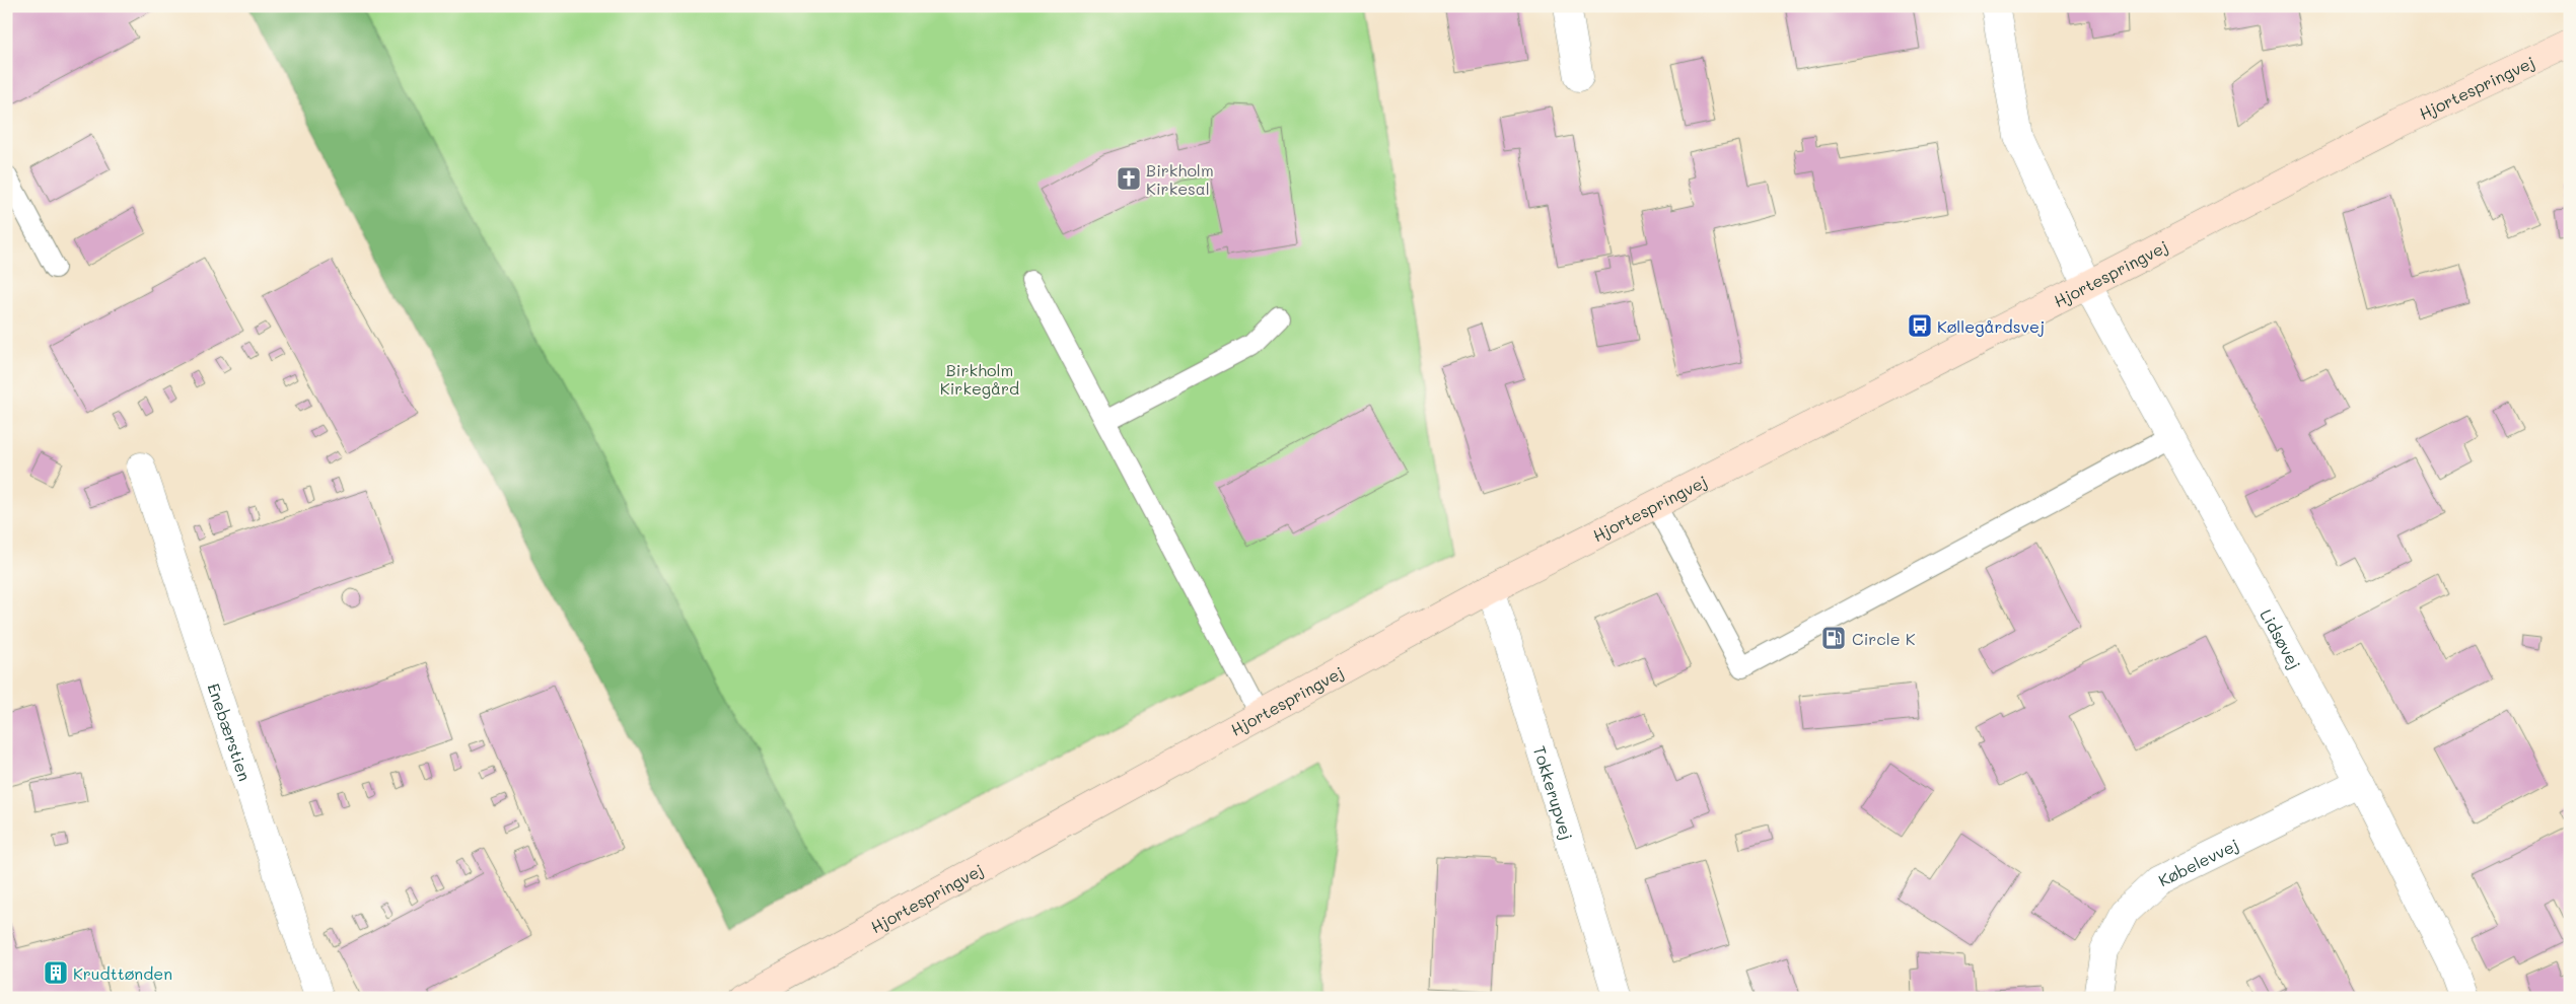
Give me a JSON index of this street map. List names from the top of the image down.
{
  "streets": {
    "street": [
      "Hjortespringvej",
      "Lidsøvej",
      "Enebærstien",
      "Tokkerupvej",
      "Købelevvej"
    ]
  },
  "crossings": [
    ["Hjortespringvej", "Lidsøvej"],
    ["Hjortespringvej", "Tokkerupvej"],
    ["Lidsøvej", "Købelevvej"]
  ],
  "parks": ["Birkholm Kirkegård"],
  "places": {
    "church": ["Birkholm Kirkesal"],
    "bus stop": ["Køllegårdsvej"],
    "fuel station": ["Circle K"],
    "building": ["Krudttønden"]
  }
}
